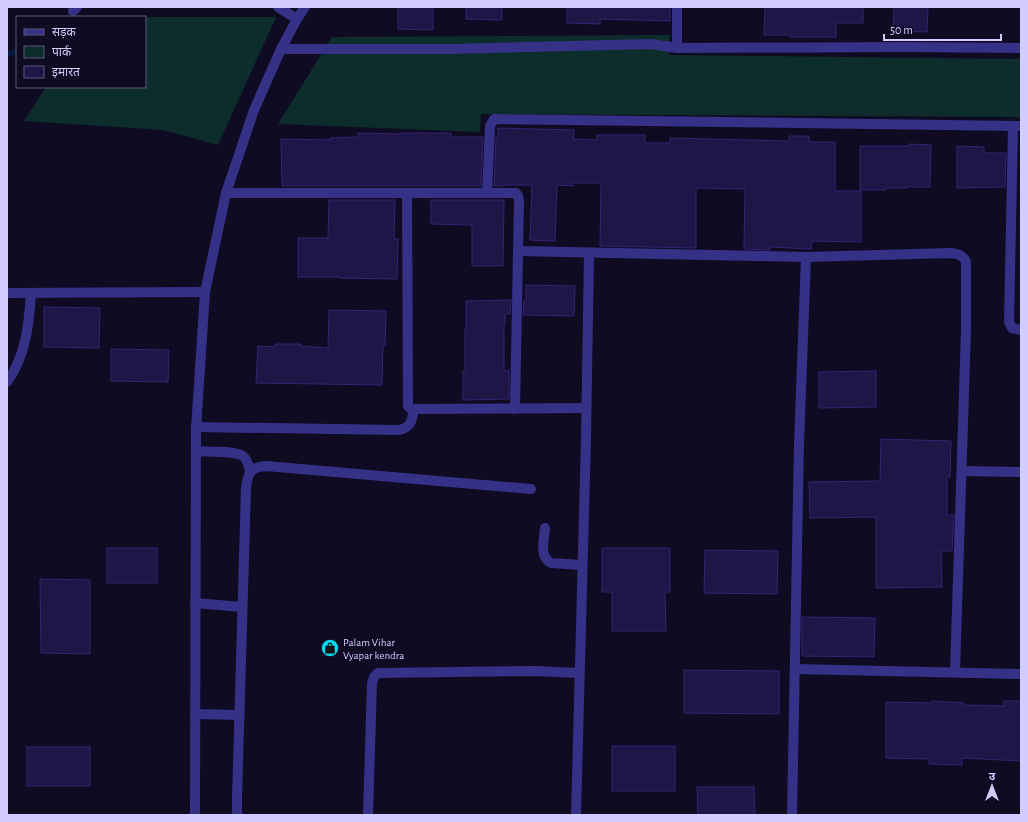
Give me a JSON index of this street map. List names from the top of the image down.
{
  "places": {
    "shop": ["Palam Vihar Vyapar kendra"]
  },
  "legend": ["सड़क", "पार्क", "इमारत"],
  "scale_bar": "50 m",
  "north": "top"
}
